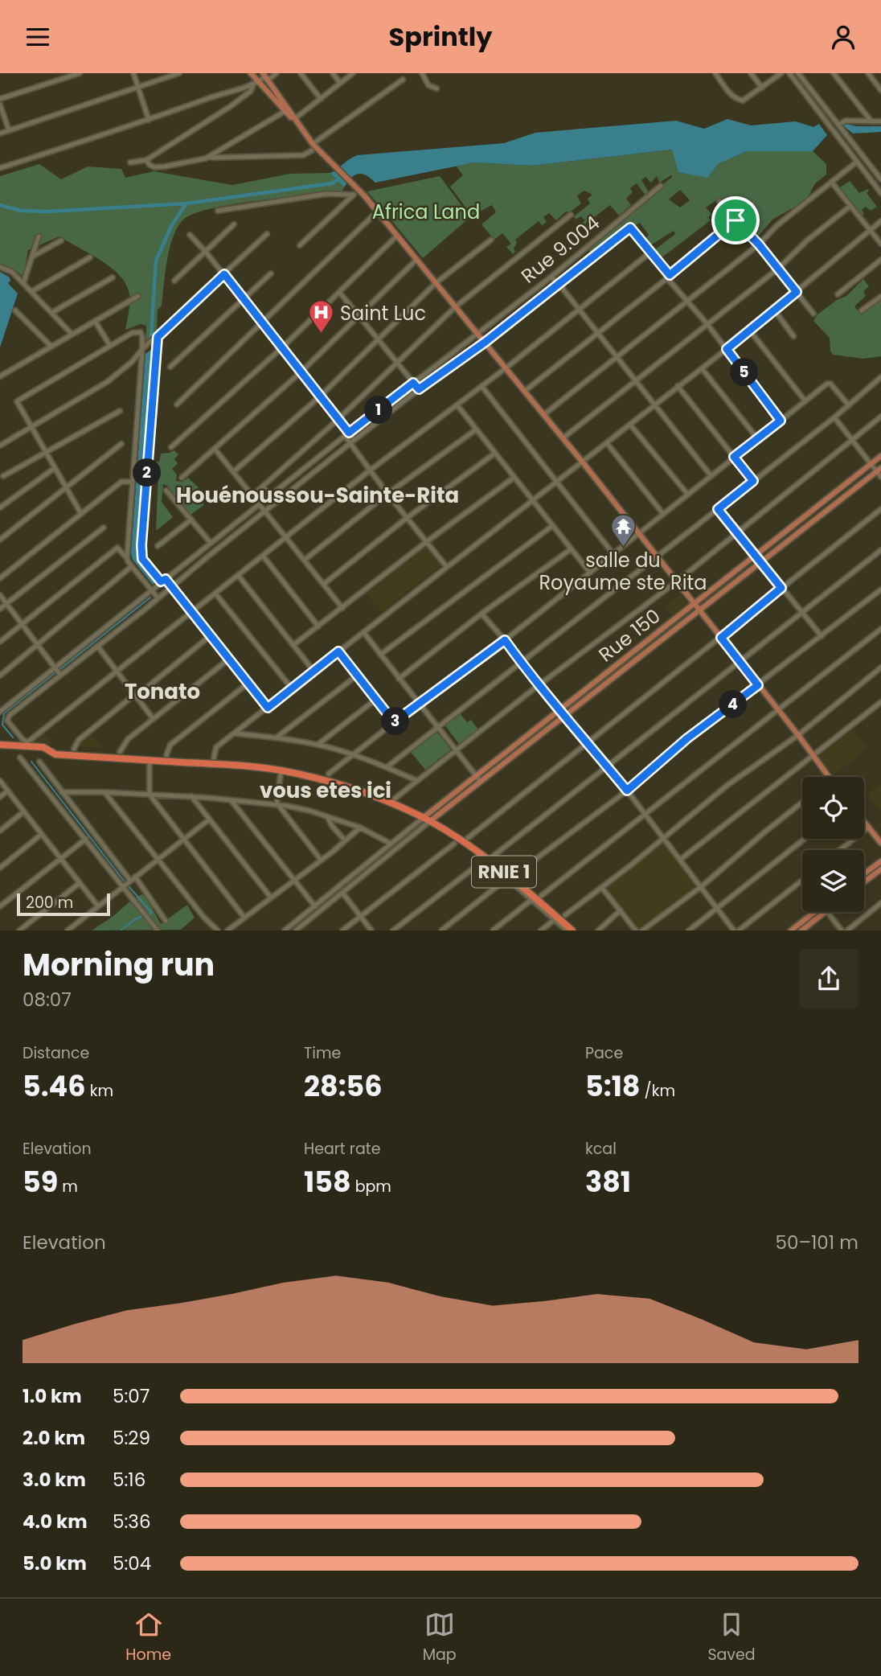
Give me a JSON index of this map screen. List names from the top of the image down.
{
  "streets": {
    "highway": ["RNIE 1"],
    "main road": ["Rue 150"],
    "street": ["Rue 9.004"]
  },
  "crossings": [
    ["Rue 9.004", "RNIE 1"],
    ["Rue 150", "RNIE 1"]
  ],
  "districts": ["Houénoussou-Sainte-Rita", "Tonato", "vous etes ici"],
  "parks": ["Africa Land"],
  "places": {
    "hospital": ["Saint Luc"],
    "temple": ["salle du Royaume ste Rita"]
  },
  "scale_bar": "200 m",
  "page": {
    "header": "Sprintly",
    "pins": [
      "5",
      "1",
      "2",
      "4",
      "3"
    ],
    "scale": "200 m",
    "heading": ["Morning run", "08:07"],
    "stats": [
      ["Distance", "5.46 km"],
      ["Time", "28:56"],
      ["Pace", "5:18 /km"],
      ["Elevation", "59 m"],
      ["Heart rate", "158 bpm"],
      ["kcal", "381"]
    ],
    "chart": ["Elevation", "50–101 m"],
    "list": [
      {
        "name": "1.0 km",
        "note": "5:07"
      },
      {
        "name": "2.0 km",
        "note": "5:29"
      },
      {
        "name": "3.0 km",
        "note": "5:16"
      },
      {
        "name": "4.0 km",
        "note": "5:36"
      },
      {
        "name": "5.0 km",
        "note": "5:04"
      }
    ],
    "tabs": ["Home", "Map", "Saved"]
  }
}
